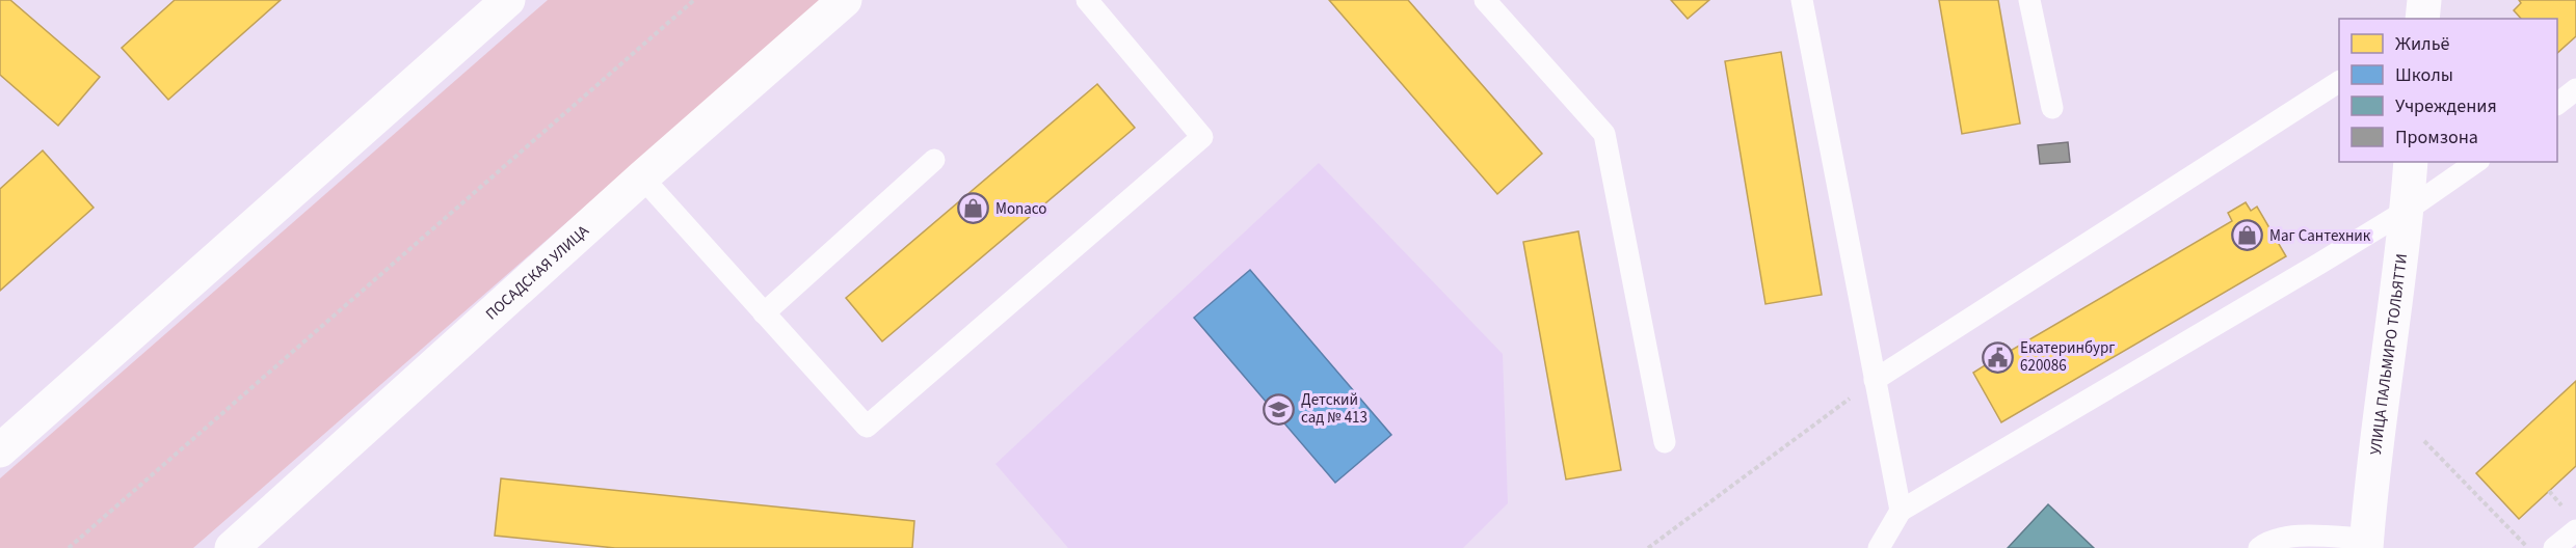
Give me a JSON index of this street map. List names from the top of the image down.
{
  "streets": {
    "street": ["ПОСАДСКАЯ УЛИЦА", "УЛИЦА ПАЛЬМИРО ТОЛЬЯТТИ"]
  },
  "places": {
    "shop": ["Monaco", "Маг Сантехник"],
    "public building": ["Екатеринбург 620086"],
    "school or university": ["Детский сад № 413"]
  },
  "legend": [
    "Жильё",
    "Школы",
    "Учреждения",
    "Промзона"
  ]
}
